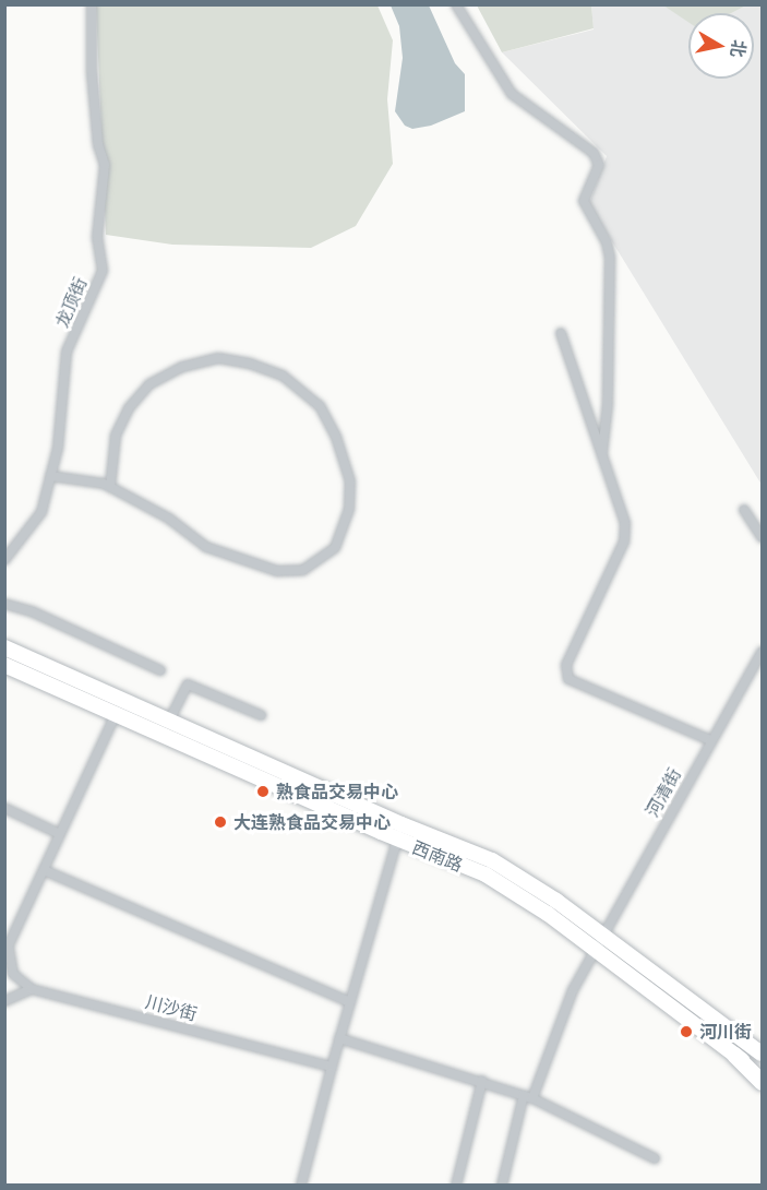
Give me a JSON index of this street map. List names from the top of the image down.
{
  "streets": {
    "main road": ["西南路"],
    "street": ["龙顶街", "河清街", "川沙街"]
  },
  "crossings": [
    ["河清街", "西南路"]
  ],
  "places": ["熟食品交易中心", "大连熟食品交易中心", "河川街"],
  "north": "right"
}
